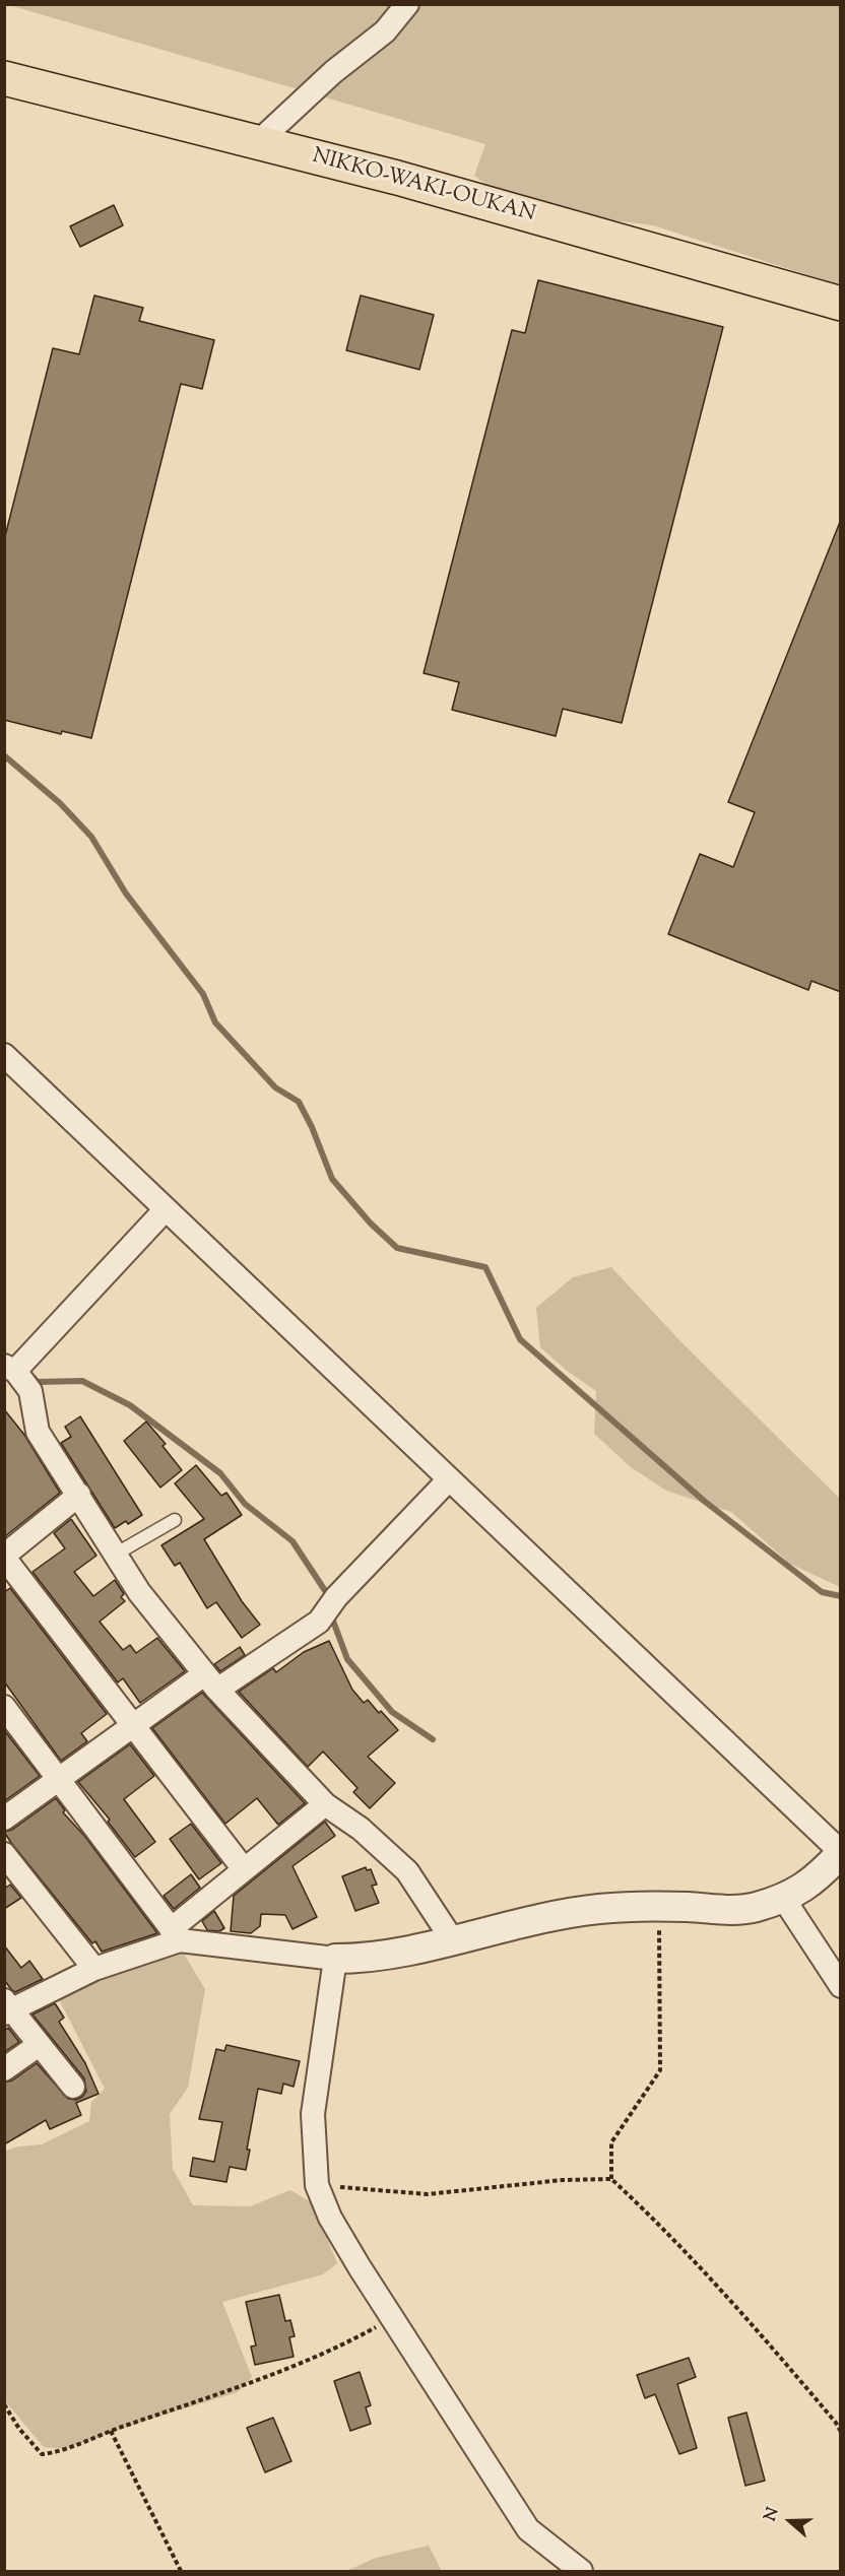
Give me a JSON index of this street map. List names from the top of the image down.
{
  "streets": {
    "highway": ["NIKKO-WAKI-OUKAN"]
  },
  "north": "left"
}
